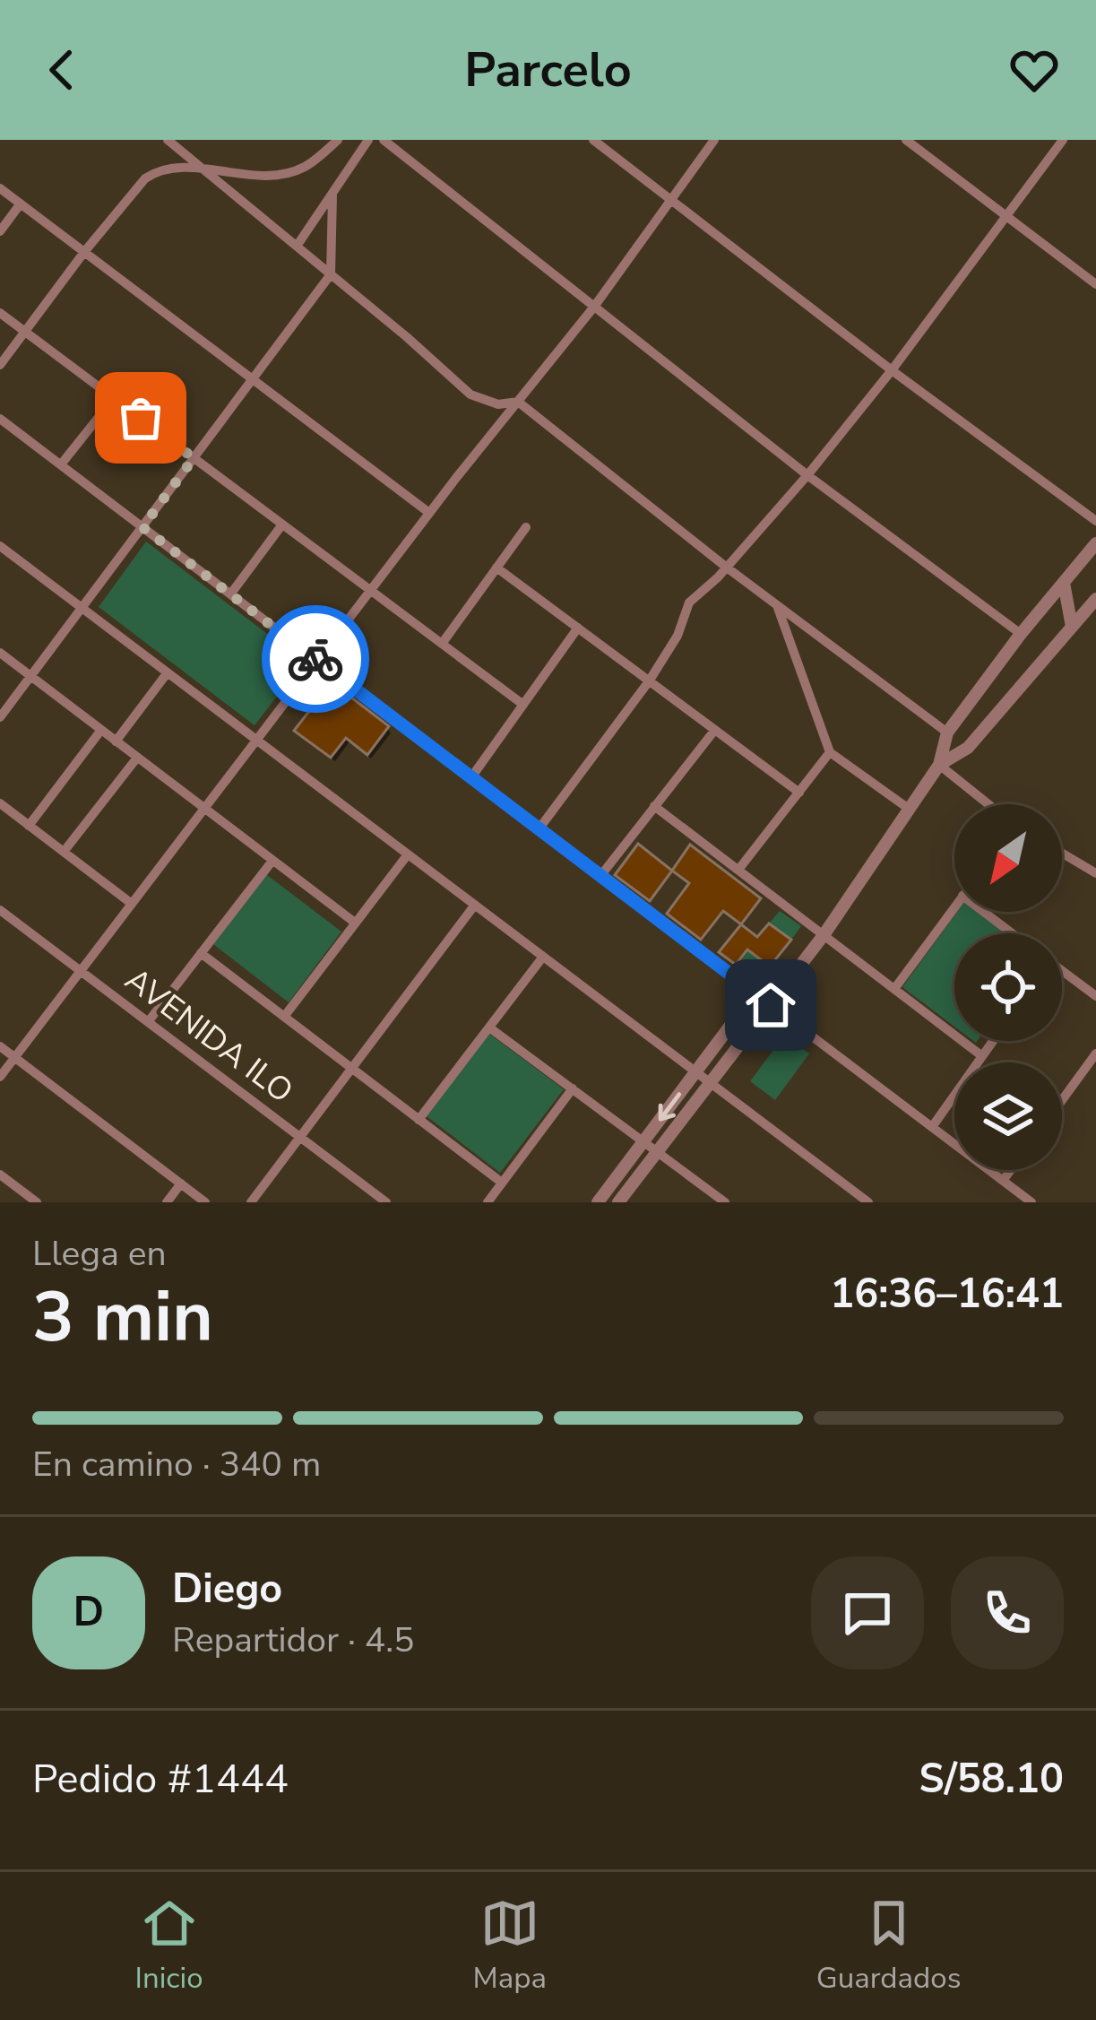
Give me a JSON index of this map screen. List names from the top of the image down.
{
  "streets": {
    "street": ["AVENIDA ILO"]
  },
  "north": "bottom left",
  "page": {
    "header": "Parcelo",
    "heading": ["3 min", "Llega en", "16:36–16:41"],
    "panel": [
      "Diego",
      "Repartidor · 4.5",
      "Pedido #1444",
      "S/58.10"
    ],
    "bar": "En camino · 340 m",
    "round": "D",
    "tabs": ["Inicio", "Mapa", "Guardados"]
  }
}
